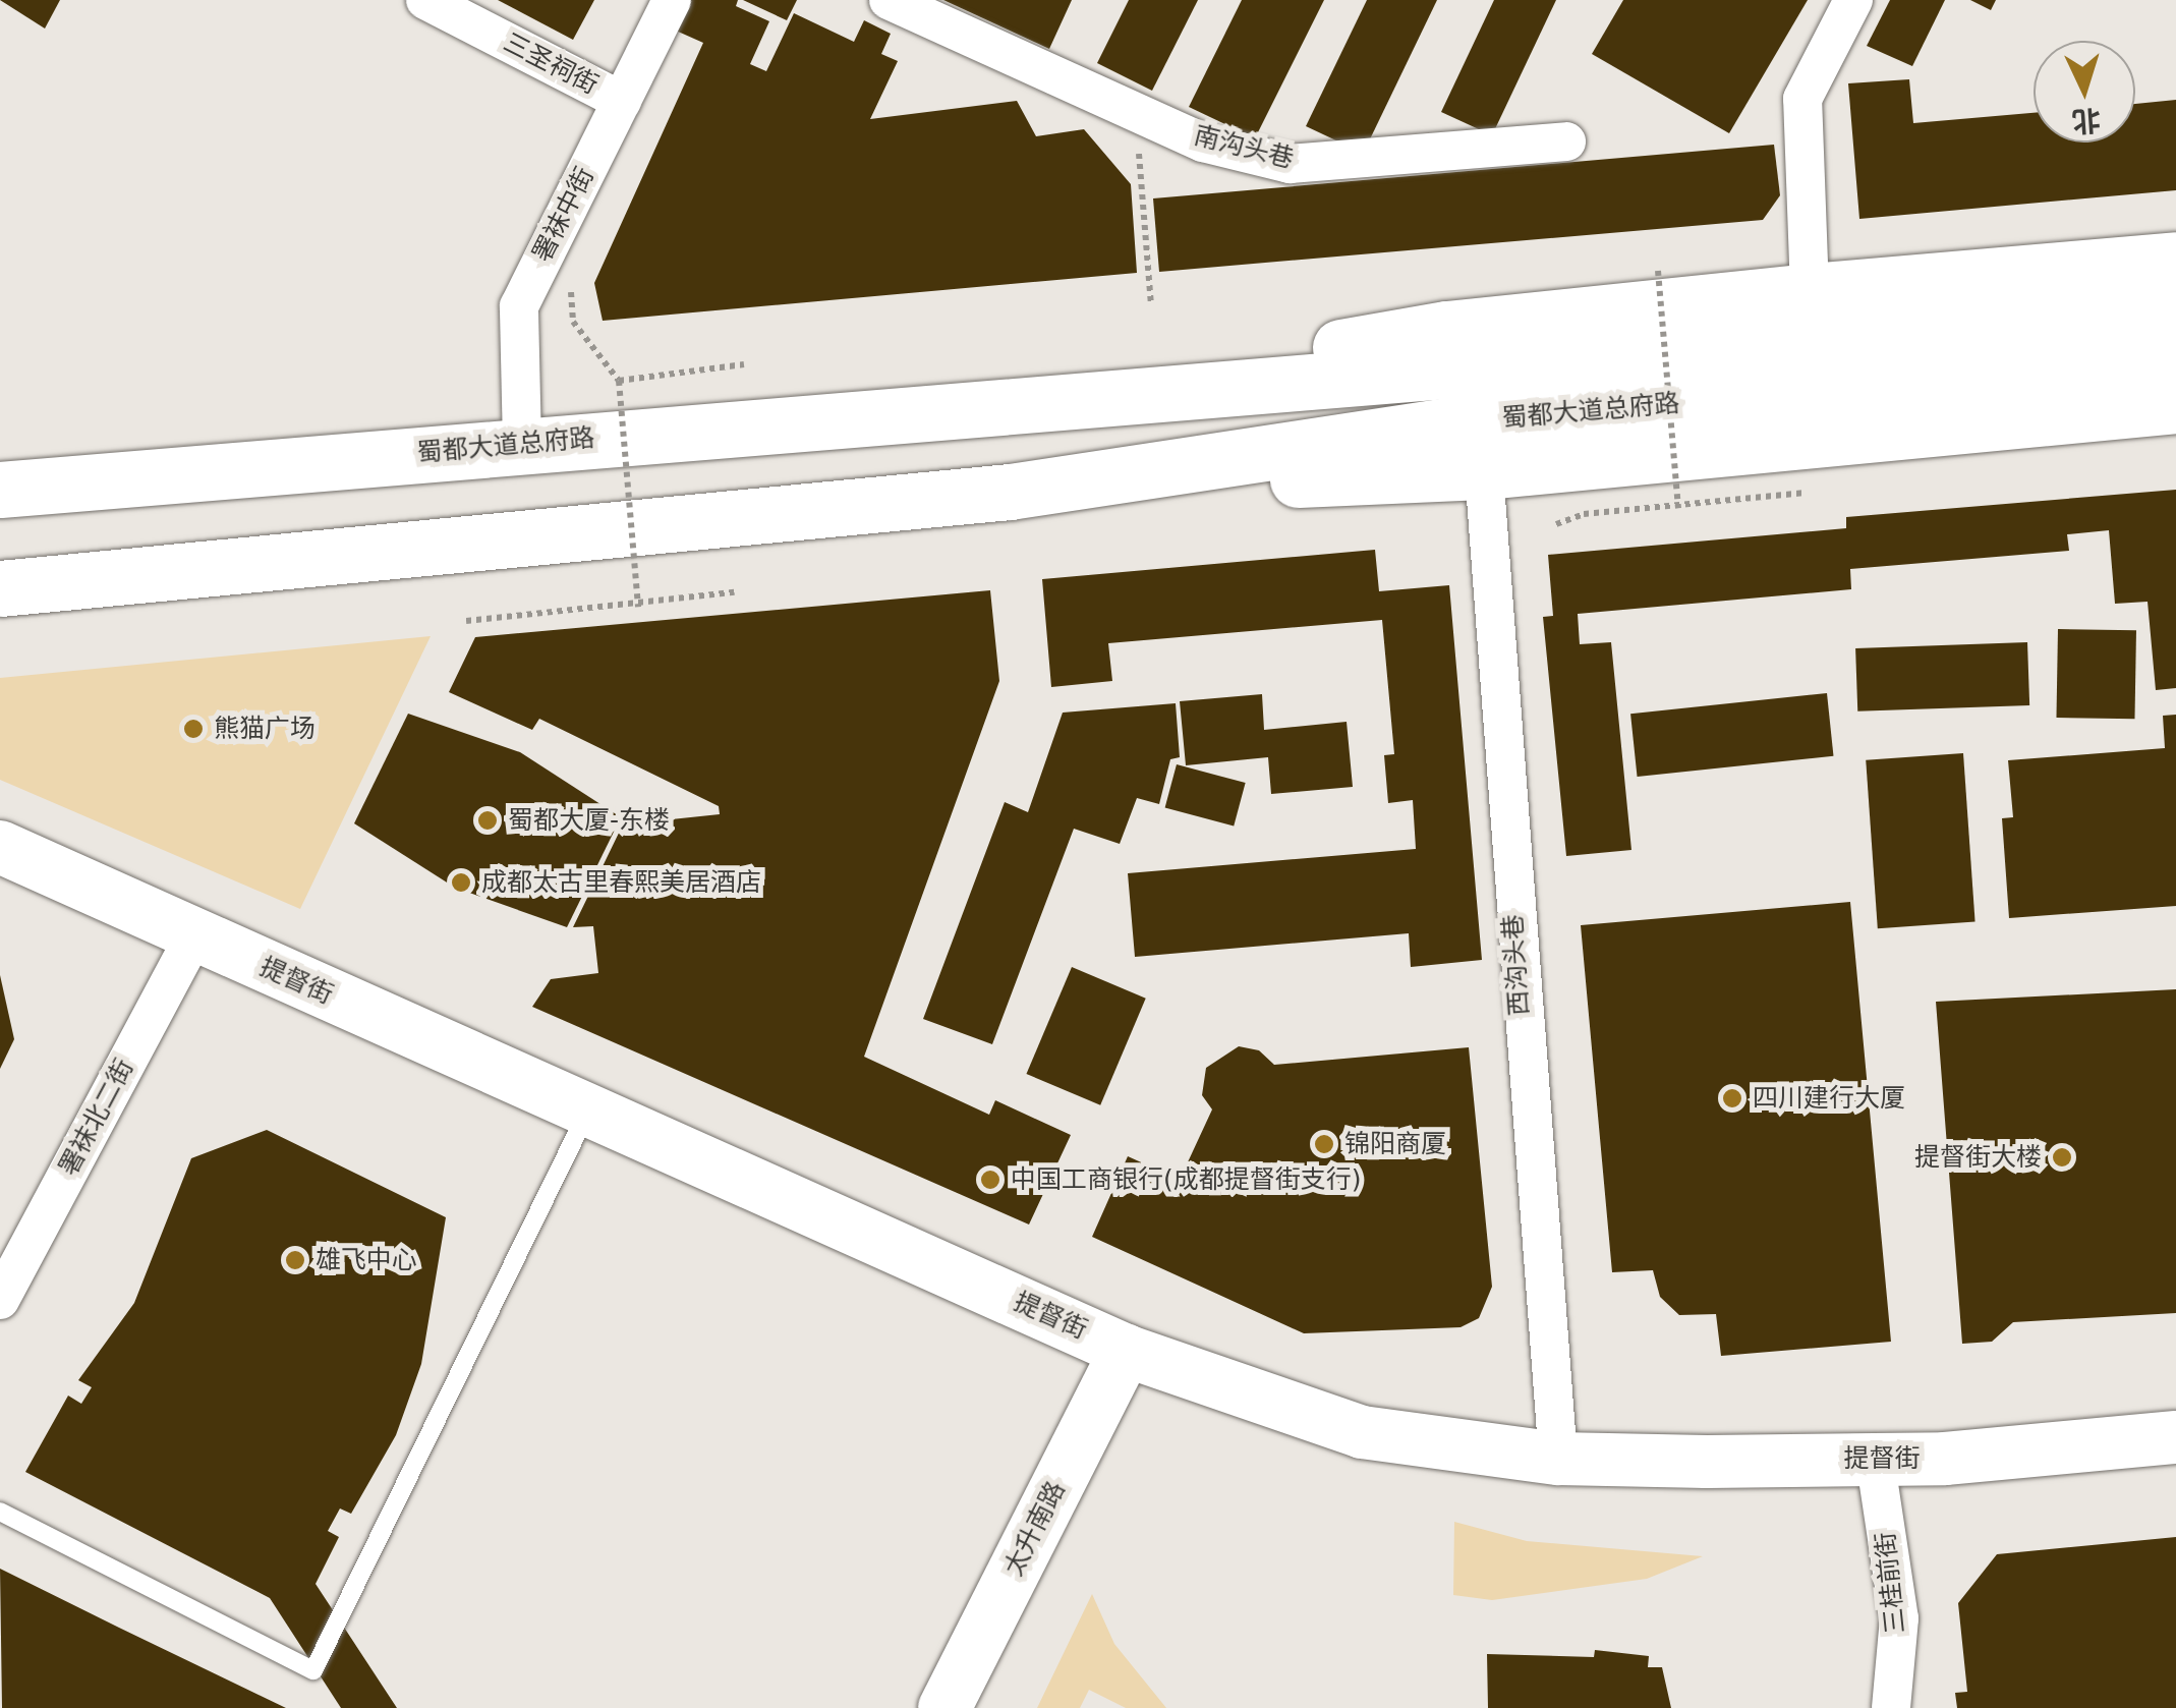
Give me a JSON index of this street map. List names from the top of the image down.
{
  "streets": {
    "main road": ["蜀都大道总府路", "提督街", "太升南路"],
    "street": [
      "三圣祠街",
      "南沟头巷",
      "署袜中街",
      "西沟头巷",
      "署袜北二街",
      "三桂前街"
    ]
  },
  "crossings": [
    ["三圣祠街", "署袜中街"],
    ["署袜中街", "蜀都大道总府路"],
    ["蜀都大道总府路", "西沟头巷"],
    ["西沟头巷", "提督街"],
    ["提督街", "署袜北二街"],
    ["提督街", "太升南路"],
    ["提督街", "三桂前街"]
  ],
  "places": [
    "熊猫广场",
    "蜀都大厦-东楼",
    "成都太古里春熙美居酒店",
    "四川建行大厦",
    "锦阳商厦",
    "提督街大楼",
    "中国工商银行(成都提督街支行)",
    "雄飞中心"
  ],
  "north": "bottom"
}
